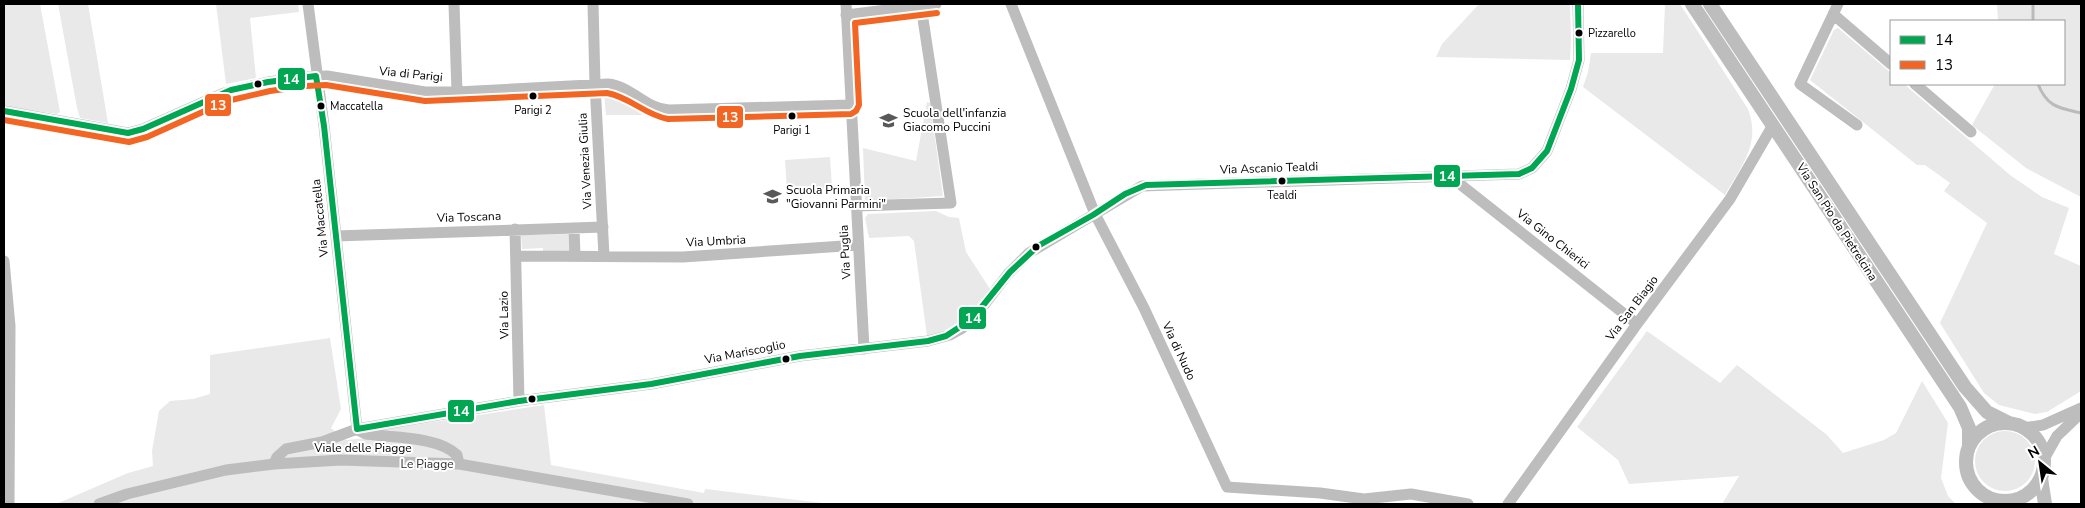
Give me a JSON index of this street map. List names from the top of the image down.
{
  "streets": {
    "main road": ["Via San Pio da Pietrelcina"],
    "street": [
      "Via di Parigi",
      "Via Venezia Giulia",
      "Via Ascanio Tealdi",
      "Via Toscana",
      "Via Maccatella",
      "Via Gino Chierici",
      "Via Umbria",
      "Via Puglia",
      "Via San Biagio",
      "Via Lazio",
      "Via di Nudo",
      "Via Mariscoglio",
      "Viale delle Piagge"
    ]
  },
  "crossings": [
    ["Via di Parigi", "Via Venezia Giulia"],
    ["Via di Parigi", "Via Maccatella"],
    ["Via di Parigi", "Via Puglia"],
    ["Via Venezia Giulia", "Via Toscana"],
    ["Via Venezia Giulia", "Via Umbria"],
    ["Via Ascanio Tealdi", "Via Gino Chierici"],
    ["Via Ascanio Tealdi", "Via di Nudo"],
    ["Via Ascanio Tealdi", "Via Mariscoglio"],
    ["Via Toscana", "Via Maccatella"],
    ["Via Toscana", "Via Lazio"],
    ["Via Maccatella", "Via Mariscoglio"],
    ["Via San Pio da Pietrelcina", "Via San Biagio"],
    ["Via Gino Chierici", "Via San Biagio"],
    ["Via Umbria", "Via Puglia"],
    ["Via Umbria", "Via Lazio"],
    ["Via Puglia", "Via Mariscoglio"],
    ["Via Lazio", "Via Mariscoglio"],
    ["Via di Nudo", "Via Mariscoglio"]
  ],
  "parks": ["Le Piagge"],
  "places": {
    "other": [
      "Pizzarello",
      "Parigi 2",
      "Maccatella",
      "Parigi 1",
      "Tealdi"
    ],
    "school or university": ["Scuola dell'infanzia Giacomo Puccini", "Scuola Primaria \"Giovanni Parmini\""]
  },
  "lines": ["transit line 14", "transit line 13"],
  "legend": ["14", "13"],
  "north": "top left"
}
